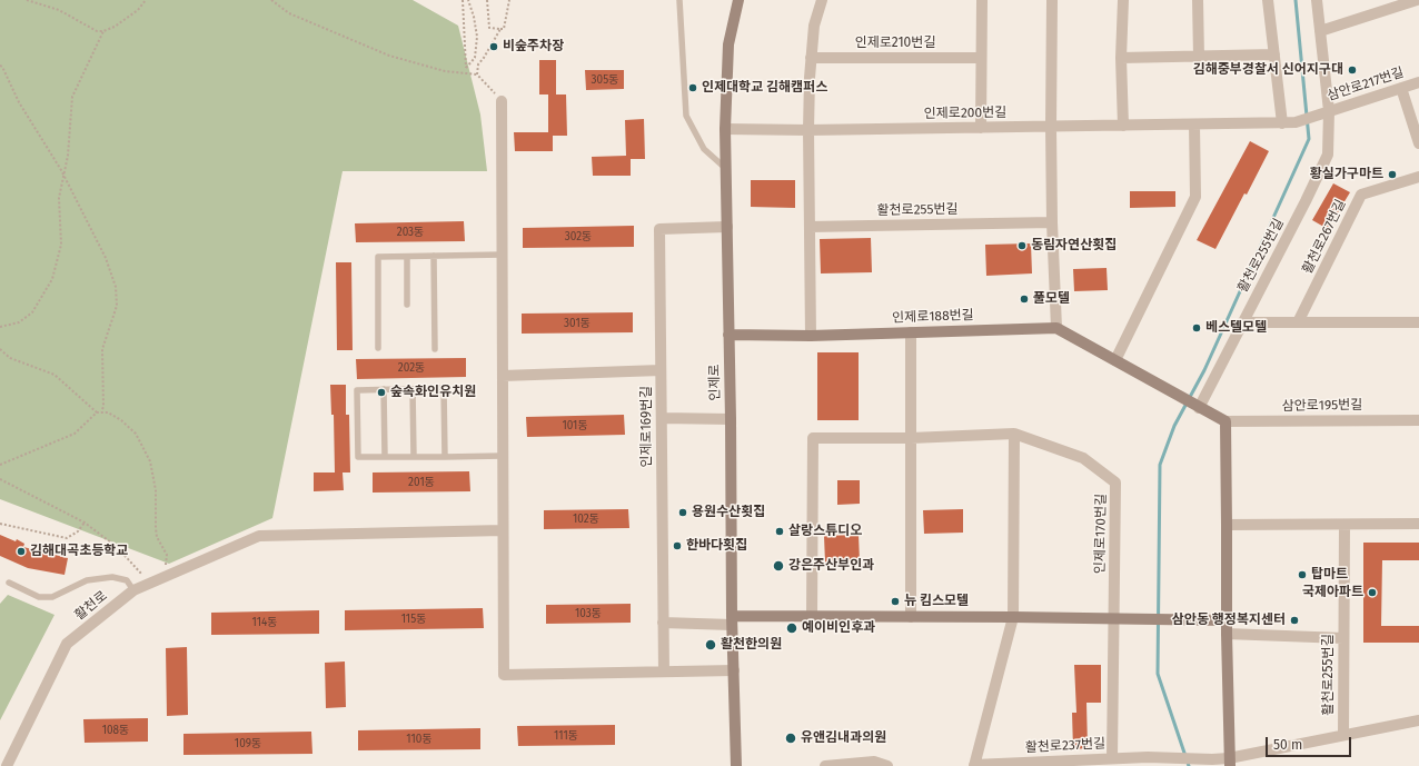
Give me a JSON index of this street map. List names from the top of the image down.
{
  "streets": {
    "street": [
      "인제로210번길",
      "삼안로217번길",
      "인제로200번길",
      "활천로255번길",
      "활천로267번길",
      "인제로188번길",
      "인제로",
      "삼안로195번길",
      "인제로169번길",
      "인제로170번길",
      "활천로",
      "활천로237번길"
    ]
  },
  "crossings": [
    ["삼안로217번길", "인제로200번길"],
    ["삼안로217번길", "활천로255번길"],
    ["인제로200번길", "인제로"],
    ["인제로188번길", "인제로"],
    ["인제로", "인제로169번길"]
  ],
  "places": [
    "비숲주차장",
    "김해중부경찰서 신어지구대",
    "인제대학교 김해캠퍼스",
    "황실가구마트",
    "동림자연산횟집",
    "풀모텔",
    "베스텔모텔",
    "숲속화인유치원",
    "용원수산횟집",
    "살랑스튜디오",
    "한바다횟집",
    "김해대곡초등학교",
    "강은주산부인과",
    "탑마트",
    "국제아파트",
    "뉴 킴스모텔",
    "삼안동 행정복지센터",
    "예이비인후과",
    "활천한의원",
    "유앤김내과의원"
  ],
  "house_numbers": [
    "305동",
    "203동",
    "302동",
    "301동",
    "202동",
    "101동",
    "201동",
    "102동",
    "103동",
    "115동",
    "114동",
    "108동",
    "111동",
    "110동",
    "109동"
  ],
  "scale_bar": "50 m"
}
